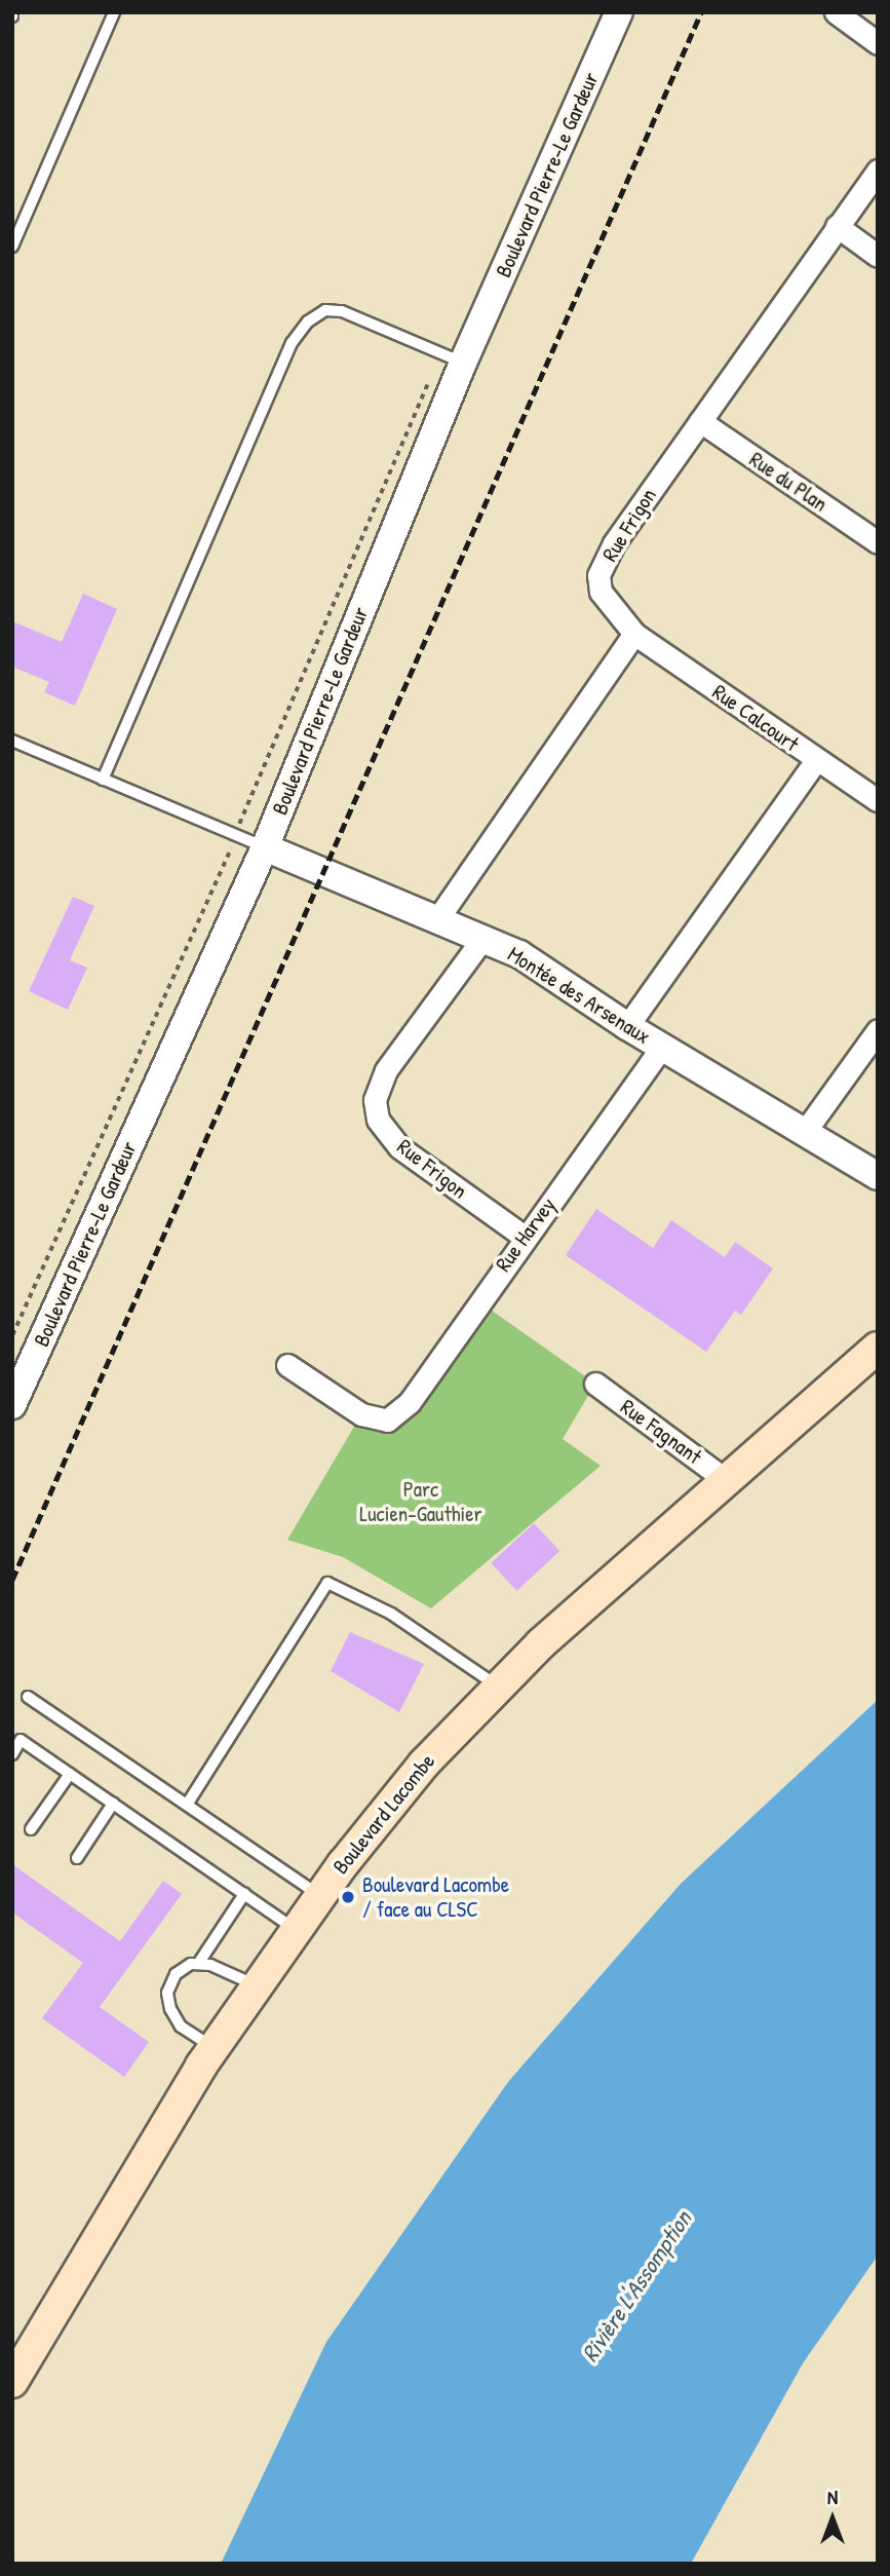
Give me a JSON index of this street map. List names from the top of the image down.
{
  "streets": {
    "main road": ["Boulevard Lacombe"],
    "street": [
      "Boulevard Pierre-Le Gardeur",
      "Rue du Plan",
      "Rue Frigon",
      "Rue Calcourt",
      "Montée des Arsenaux",
      "Rue Harvey",
      "Rue Fagnant"
    ]
  },
  "crossings": [
    ["Boulevard Pierre-Le Gardeur", "Montée des Arsenaux"],
    ["Rue du Plan", "Rue Frigon"],
    ["Rue Frigon", "Rue Calcourt"],
    ["Rue Frigon", "Montée des Arsenaux"],
    ["Rue Frigon", "Rue Harvey"],
    ["Montée des Arsenaux", "Rue Harvey"],
    ["Rue Fagnant", "Boulevard Lacombe"]
  ],
  "water": ["Rivière L'Assomption"],
  "parks": ["Parc Lucien-Gauthier"],
  "places": ["Boulevard Lacombe / face au CLSC"],
  "north": "top"
}
